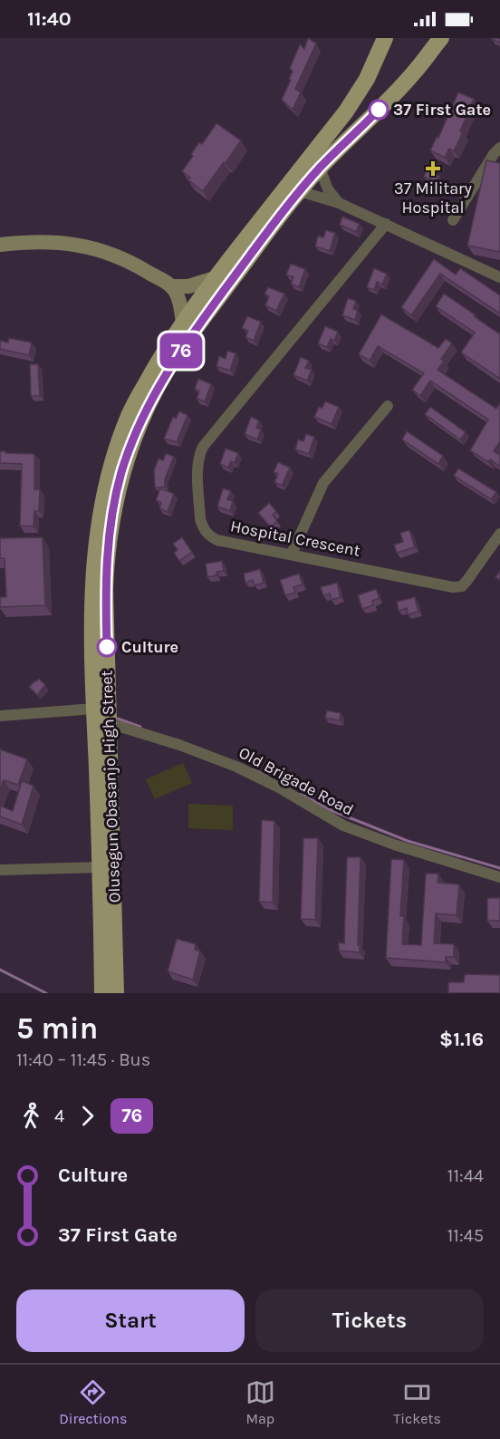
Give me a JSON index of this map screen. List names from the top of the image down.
{
  "streets": {
    "main road": ["Olusegun Obasanjo High Street"],
    "street": ["Hospital Crescent", "Old Brigade Road"]
  },
  "crossings": [
    ["Old Brigade Road", "Olusegun Obasanjo High Street"]
  ],
  "places": {
    "other": ["37 First Gate", "Culture"],
    "health": ["37 Military Hospital"]
  },
  "lines": ["bus line 76"],
  "page": {
    "status": "11:40",
    "on_map": "76",
    "heading": ["5 min", "11:40 – 11:45 · Bus", "$1.16"],
    "legs": ["4", "76"],
    "list": [
      {
        "name": "Culture",
        "value": "11:44"
      },
      {
        "name": "37 First Gate",
        "value": "11:45"
      }
    ],
    "buttons": ["Start", "Tickets"],
    "tabs": ["Directions", "Map", "Tickets"]
  }
}
